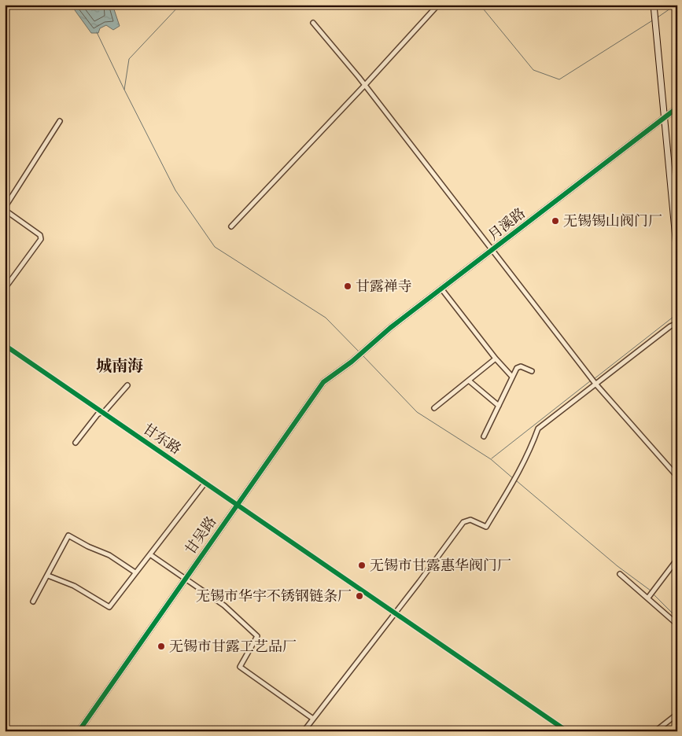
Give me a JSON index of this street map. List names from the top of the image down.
{
  "streets": {
    "street": ["月溪路", "甘东路", "甘吴路"]
  },
  "crossings": [
    ["月溪路", "甘吴路"],
    ["甘东路", "甘吴路"]
  ],
  "districts": ["城南海"],
  "places": [
    "无锡锡山阀门厂",
    "甘露禅寺",
    "无锡市甘露惠华阀门厂",
    "无锡市华宇不锈钢链条厂",
    "无锡市甘露工艺品厂"
  ]
}
